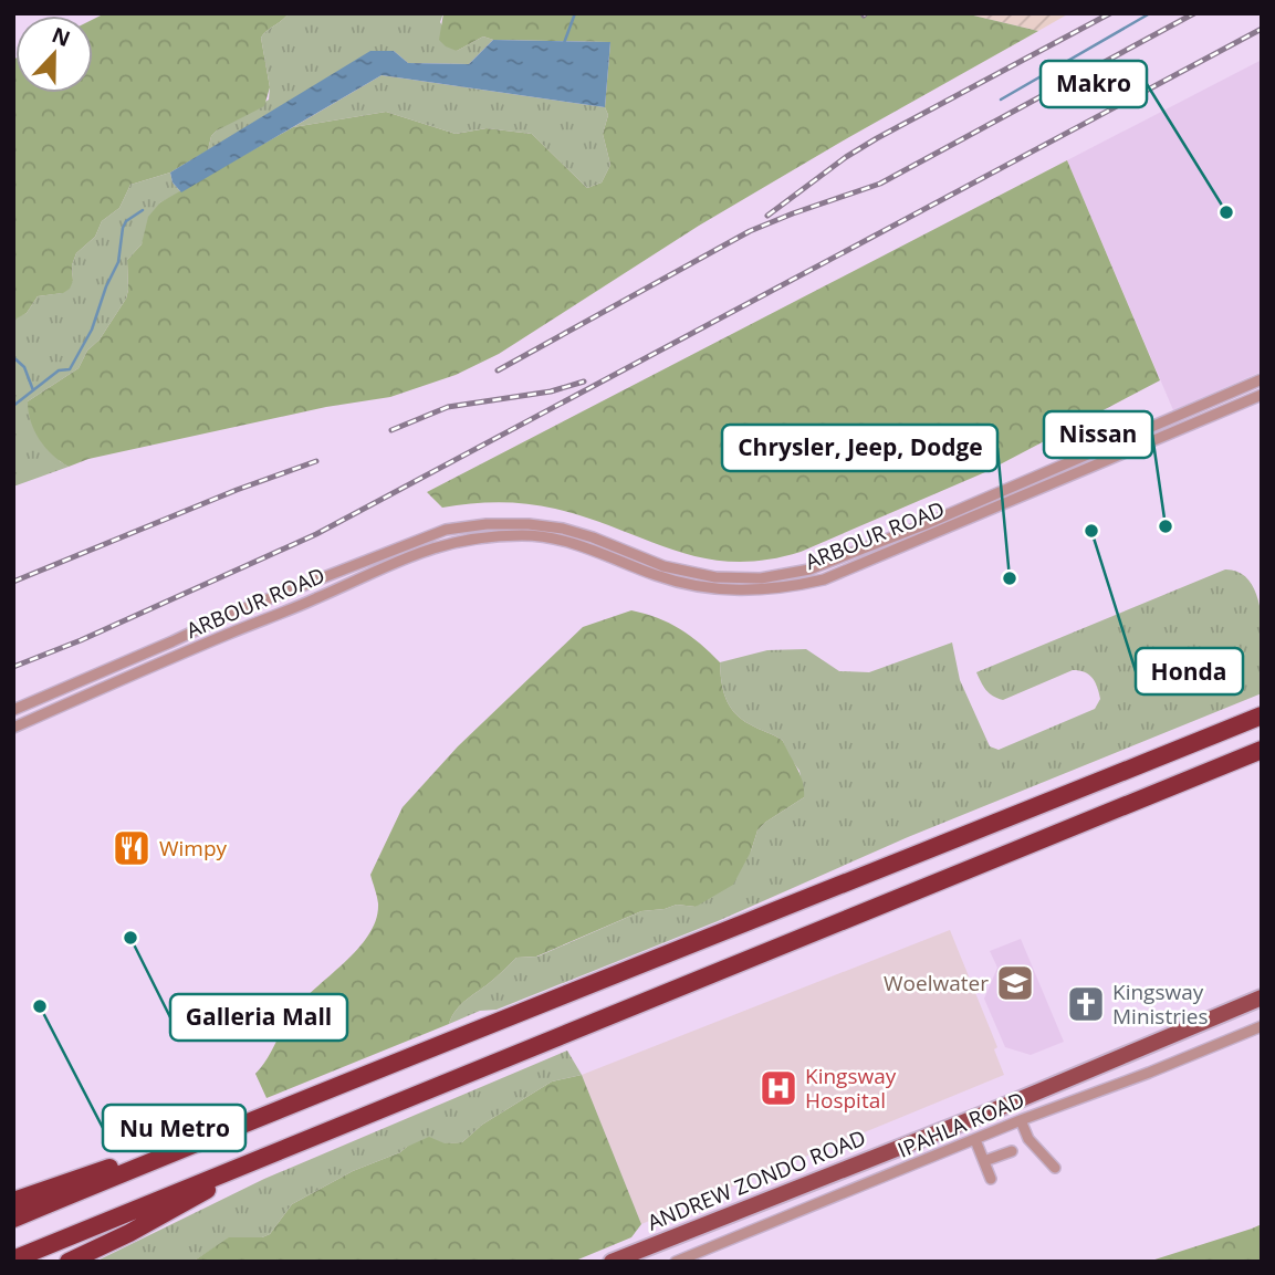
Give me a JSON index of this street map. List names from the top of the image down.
{
  "streets": {
    "main road": ["ANDREW ZONDO ROAD"],
    "street": ["ARBOUR ROAD", "IPAHLA ROAD"]
  },
  "places": {
    "other": [
      "Makro",
      "Nissan",
      "Honda",
      "Chrysler, Jeep, Dodge",
      "Galleria Mall",
      "Nu Metro"
    ],
    "restaurant": ["Wimpy"],
    "school or university": ["Woelwater"],
    "church": ["Kingsway Ministries"],
    "hospital": ["Kingsway Hospital"]
  },
  "north": "top"
}
